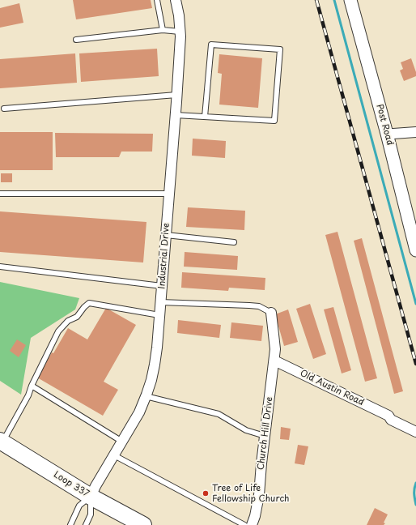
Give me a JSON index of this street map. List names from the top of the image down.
{
  "streets": {
    "main road": ["Loop 337"],
    "street": [
      "Post Road",
      "Industrial Drive",
      "Old Austin Road",
      "Church Hill Drive"
    ]
  },
  "crossings": [
    ["Industrial Drive", "Loop 337"],
    ["Old Austin Road", "Church Hill Drive"]
  ],
  "places": ["Tree of Life Fellowship Church"]
}
